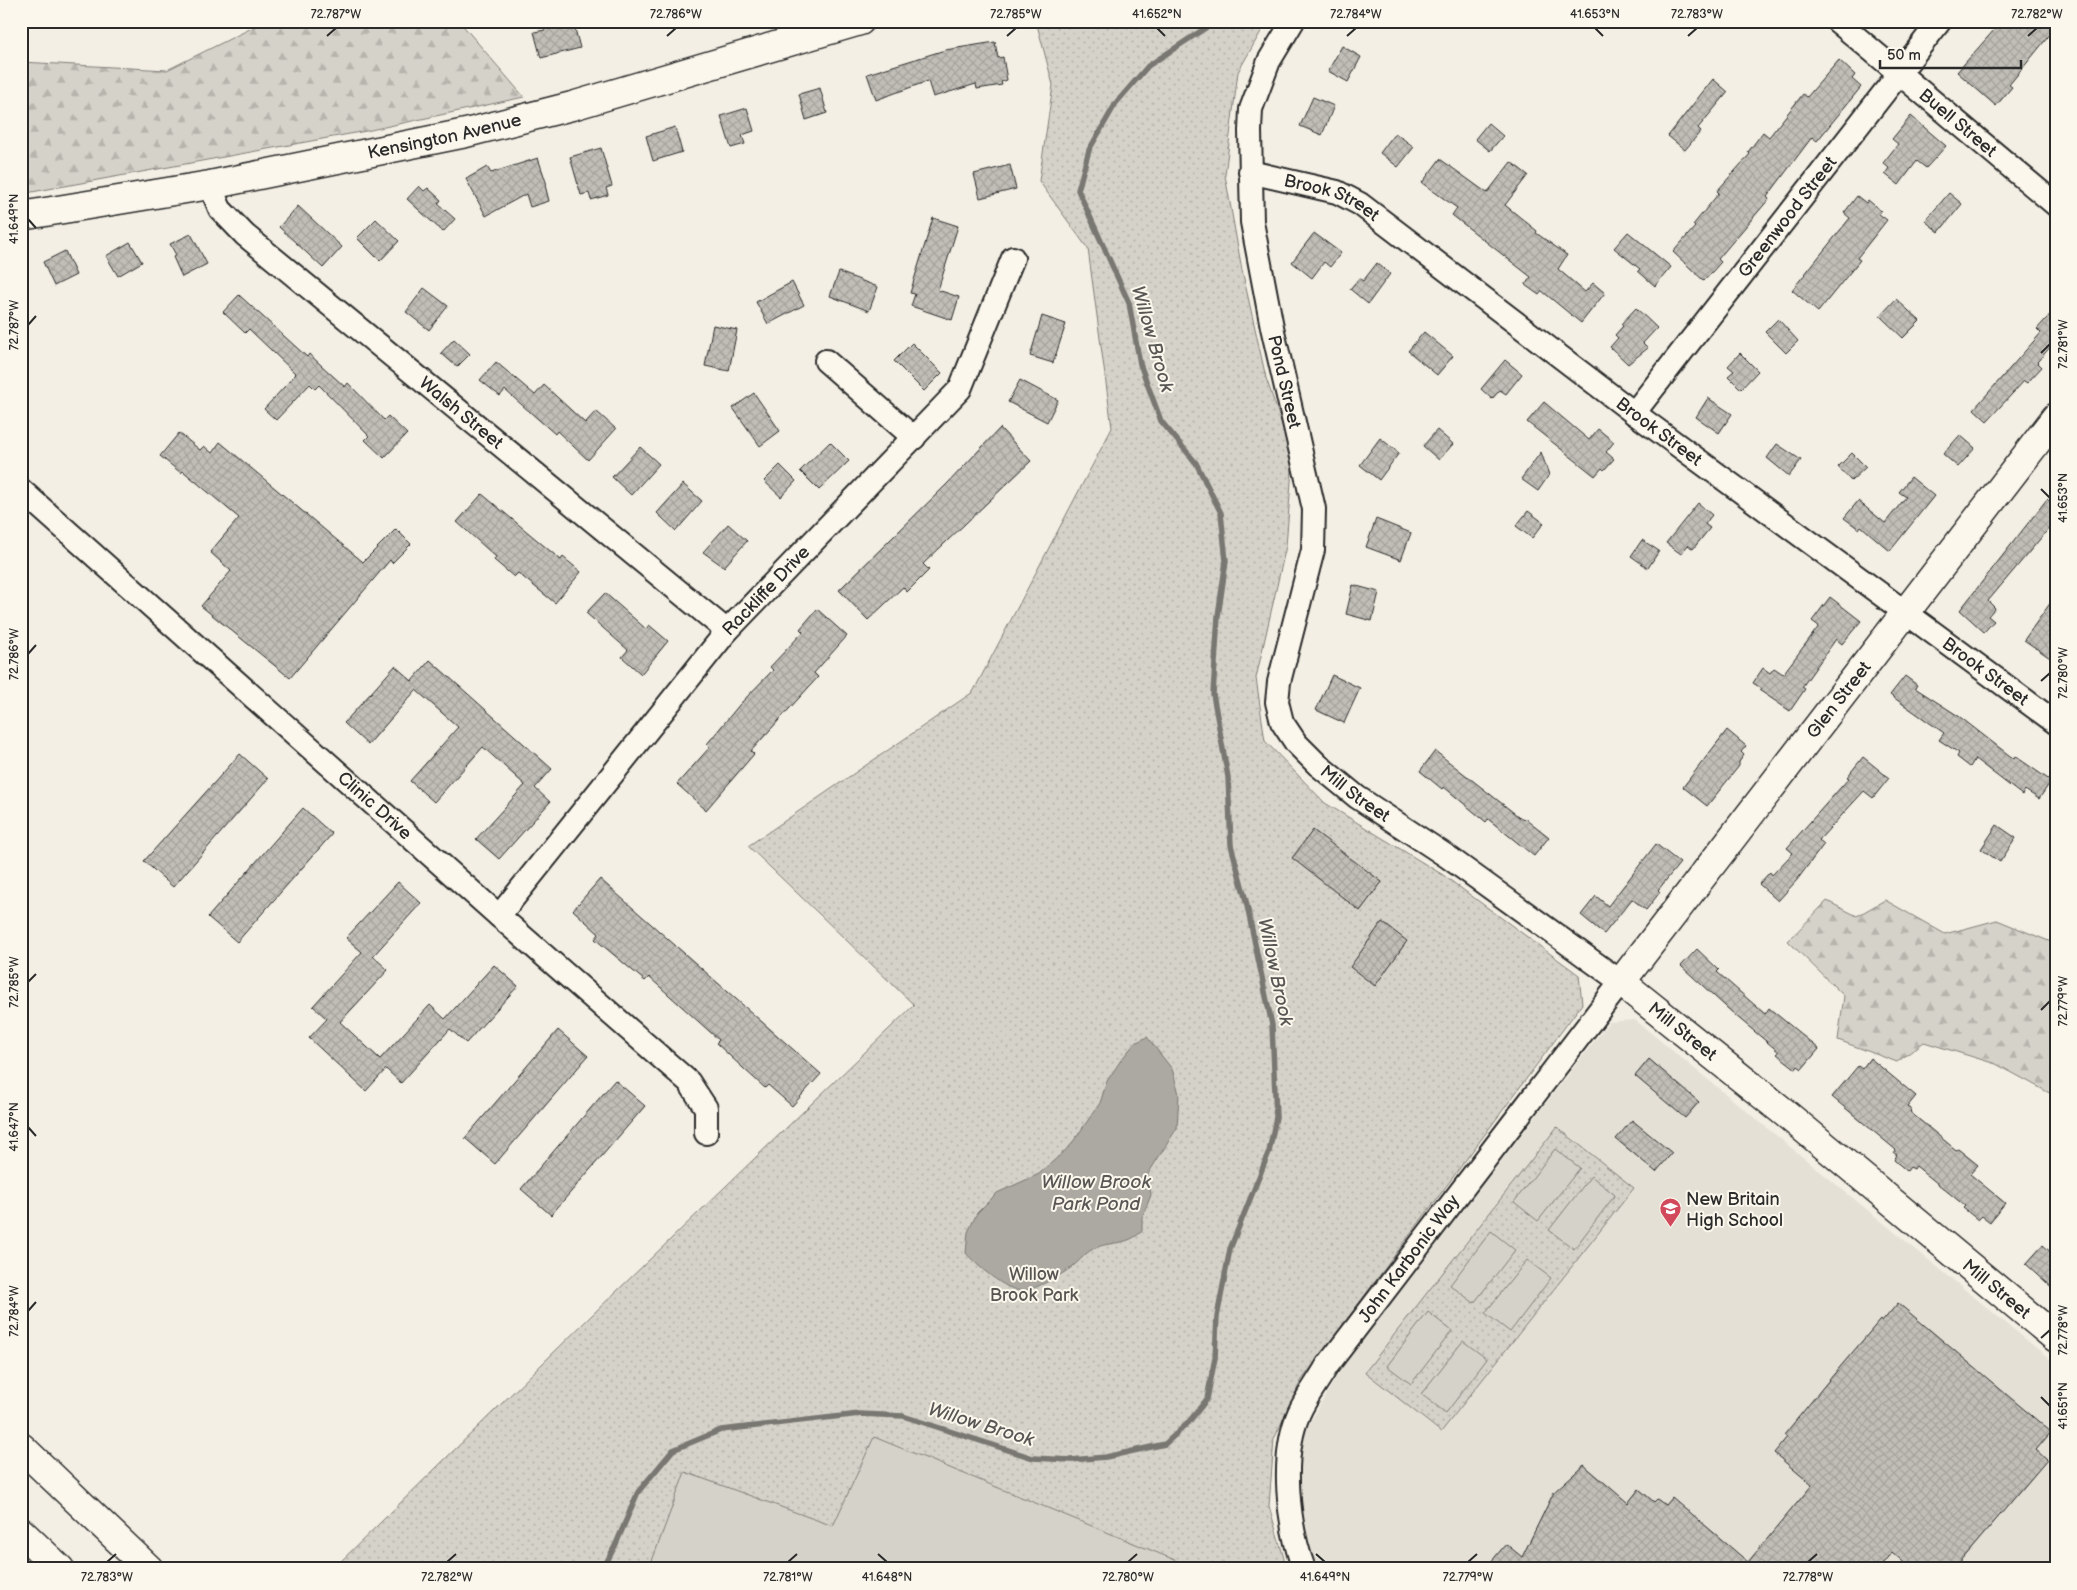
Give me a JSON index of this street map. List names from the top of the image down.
{
  "streets": {
    "main road": ["Kensington Avenue", "Glen Street", "Mill Street"],
    "street": [
      "Buell Street",
      "Brook Street",
      "Greenwood Street",
      "Pond Street",
      "Walsh Street",
      "Rackliffe Drive",
      "Clinic Drive",
      "John Karbonic Way"
    ]
  },
  "crossings": [
    ["Buell Street", "Greenwood Street"],
    ["Kensington Avenue", "Walsh Street"],
    ["Brook Street", "Greenwood Street"],
    ["Brook Street", "Pond Street"],
    ["Brook Street", "Glen Street"],
    ["Pond Street", "Mill Street"],
    ["Walsh Street", "Rackliffe Drive"],
    ["Rackliffe Drive", "Clinic Drive"],
    ["Glen Street", "Mill Street"],
    ["Glen Street", "John Karbonic Way"],
    ["Mill Street", "John Karbonic Way"]
  ],
  "water": ["Willow Brook", "Willow Brook Park Pond"],
  "parks": ["Willow Brook Park"],
  "places": {
    "school or university": ["New Britain High School"]
  },
  "scale_bar": "50 m",
  "coordinates": [
    "72.787°W",
    "72.786°W",
    "72.785°W",
    "41.652°N",
    "72.784°W",
    "41.653°N",
    "72.783°W",
    "72.782°W",
    "41.649°N",
    "72.781°W",
    "72.780°W",
    "72.779°W",
    "41.647°N",
    "72.778°W",
    "41.651°N",
    "41.648°N"
  ]
}
